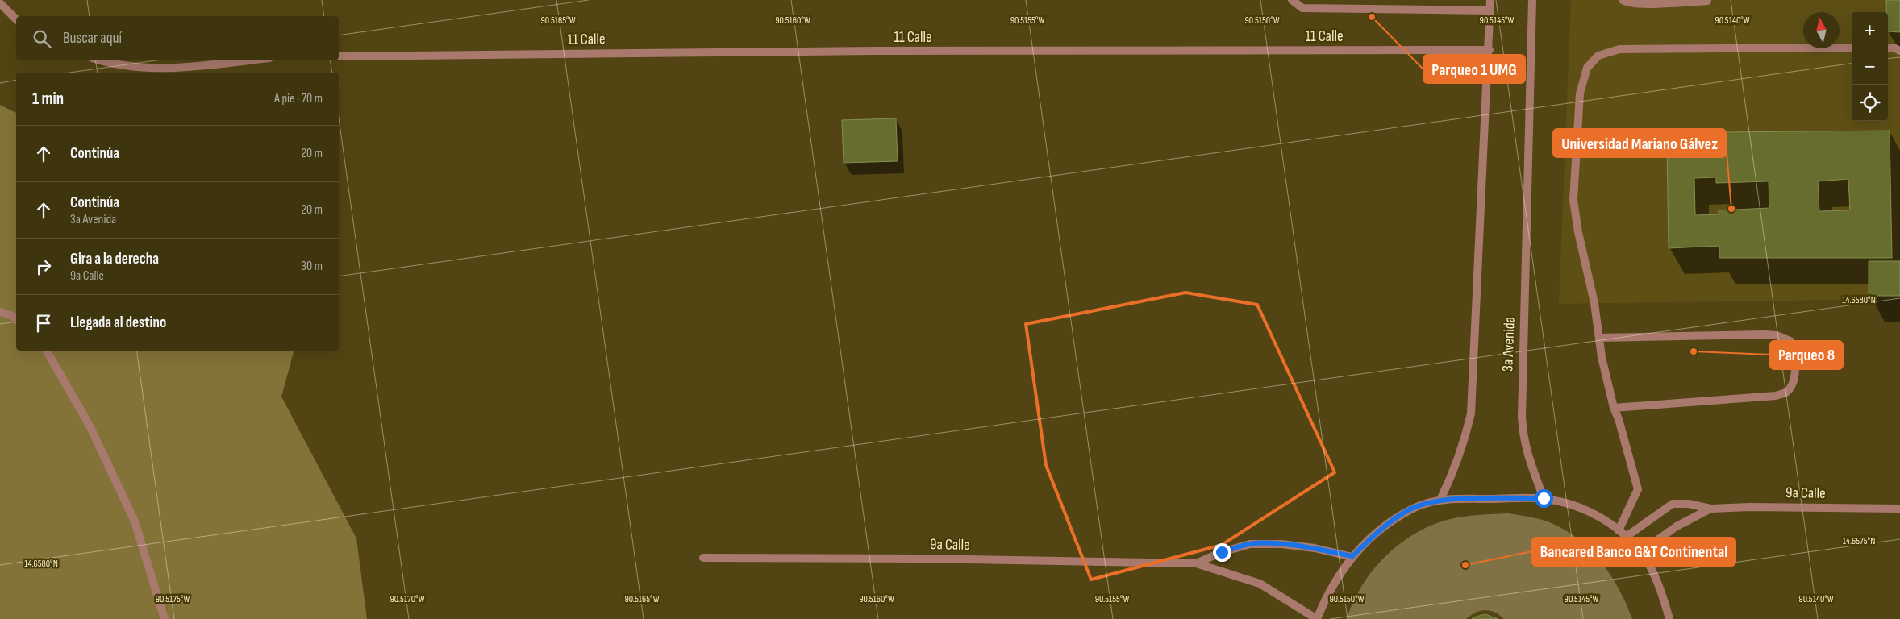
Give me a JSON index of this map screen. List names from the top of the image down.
{
  "streets": {
    "street": ["11 Calle", "3a Avenida", "9a Calle"]
  },
  "places": [
    "Parqueo 1 UMG",
    "Universidad Mariano Gálvez",
    "Parqueo 8",
    "Bancared Banco G&T Continental"
  ],
  "north": "top",
  "page": {
    "map_buttons": ["+", "−"],
    "search": "Buscar aquí",
    "heading": ["1 min", "A pie · 70 m"],
    "list": [
      ["Continúa", "20 m"],
      ["Continúa", "3a Avenida", "20 m"],
      ["Gira a la derecha", "9a Calle", "30 m"],
      "Llegada al destino"
    ]
  },
  "coordinates": [
    "90.5165°W",
    "90.5160°W",
    "90.5155°W",
    "90.5150°W",
    "90.5145°W",
    "90.5140°W",
    "14.6580°N",
    "14.6575°N",
    "90.5175°W",
    "90.5170°W"
  ]
}
